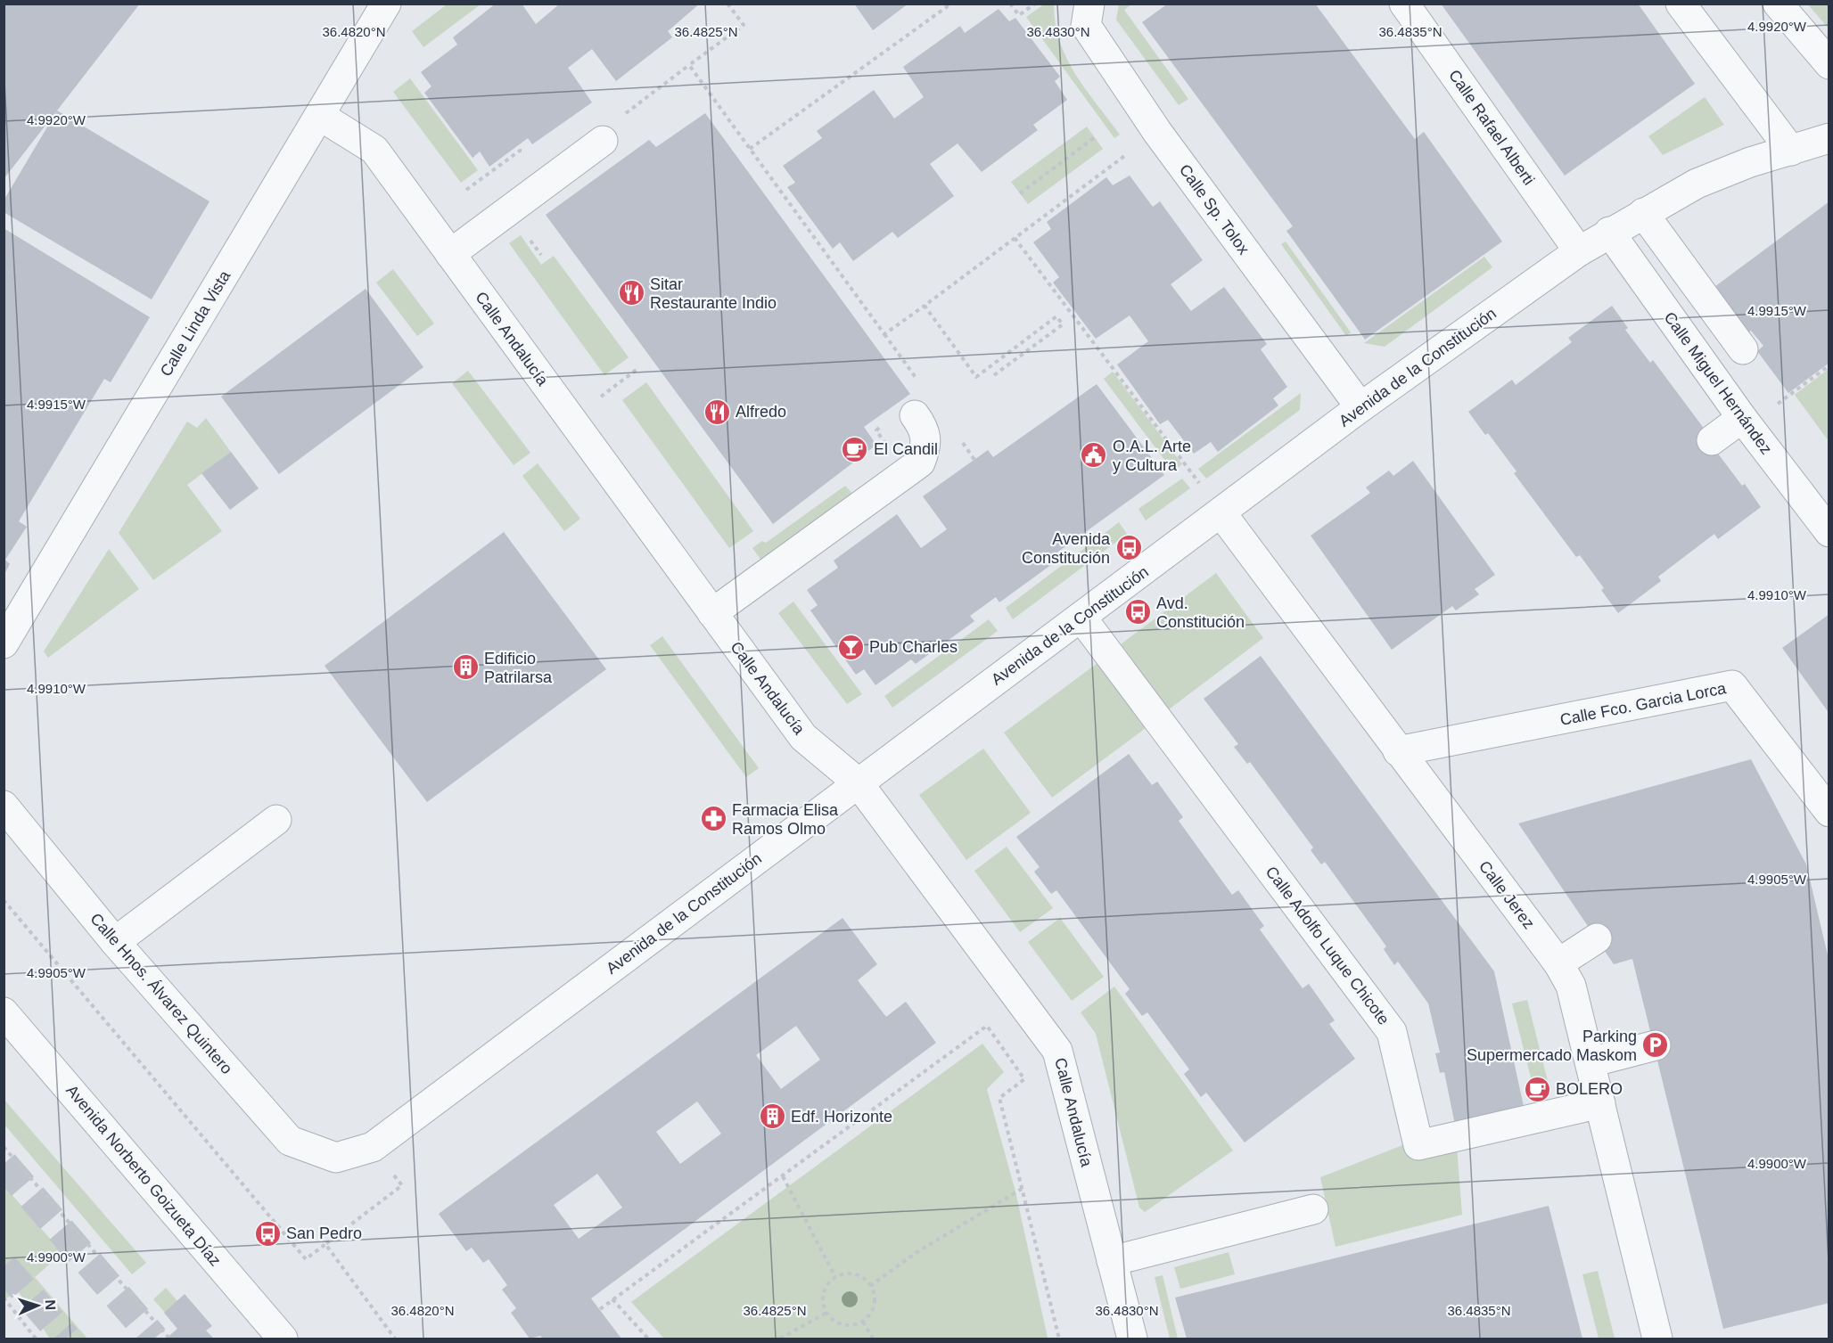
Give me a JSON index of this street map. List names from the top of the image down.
{
  "streets": {
    "street": [
      "Calle Rafael Alberti",
      "Calle Sp. Tolox",
      "Calle Linda Vista",
      "Calle Andalucía",
      "Avenida de la Constitución",
      "Calle Miguel Hernández",
      "Calle Fco. Garcia Lorca",
      "Calle Jerez",
      "Calle Adolfo Luque Chicote",
      "Calle Hnos. Álvarez Quintero",
      "Avenida Norberto Goizueta Díaz"
    ]
  },
  "crossings": [
    ["Calle Rafael Alberti", "Avenida de la Constitución"],
    ["Calle Sp. Tolox", "Avenida de la Constitución"],
    ["Calle Linda Vista", "Calle Andalucía"],
    ["Calle Andalucía", "Avenida de la Constitución"],
    ["Avenida de la Constitución", "Calle Miguel Hernández"],
    ["Avenida de la Constitución", "Calle Jerez"],
    ["Avenida de la Constitución", "Calle Adolfo Luque Chicote"],
    ["Avenida de la Constitución", "Calle Hnos. Álvarez Quintero"],
    ["Calle Fco. Garcia Lorca", "Calle Jerez"],
    ["Calle Jerez", "Calle Adolfo Luque Chicote"]
  ],
  "places": {
    "restaurant": ["Sitar Restaurante Indio", "Alfredo"],
    "cafe": ["El Candil", "BOLERO"],
    "public building": ["O.A.L. Arte y Cultura"],
    "bus stop": ["Avenida Constitución", "Avd. Constitución", "San Pedro"],
    "bar": ["Pub Charles"],
    "building": ["Edificio Patrilarsa", "Edf. Horizonte"],
    "pharmacy": ["Farmacia Elisa Ramos Olmo"],
    "parking": ["Parking Supermercado Maskom"]
  },
  "north": "right",
  "coordinates": [
    "4.9920°W",
    "36.4820°N",
    "36.4825°N",
    "36.4830°N",
    "36.4835°N",
    "4.9915°W",
    "4.9910°W",
    "4.9905°W",
    "4.9900°W"
  ]
}
